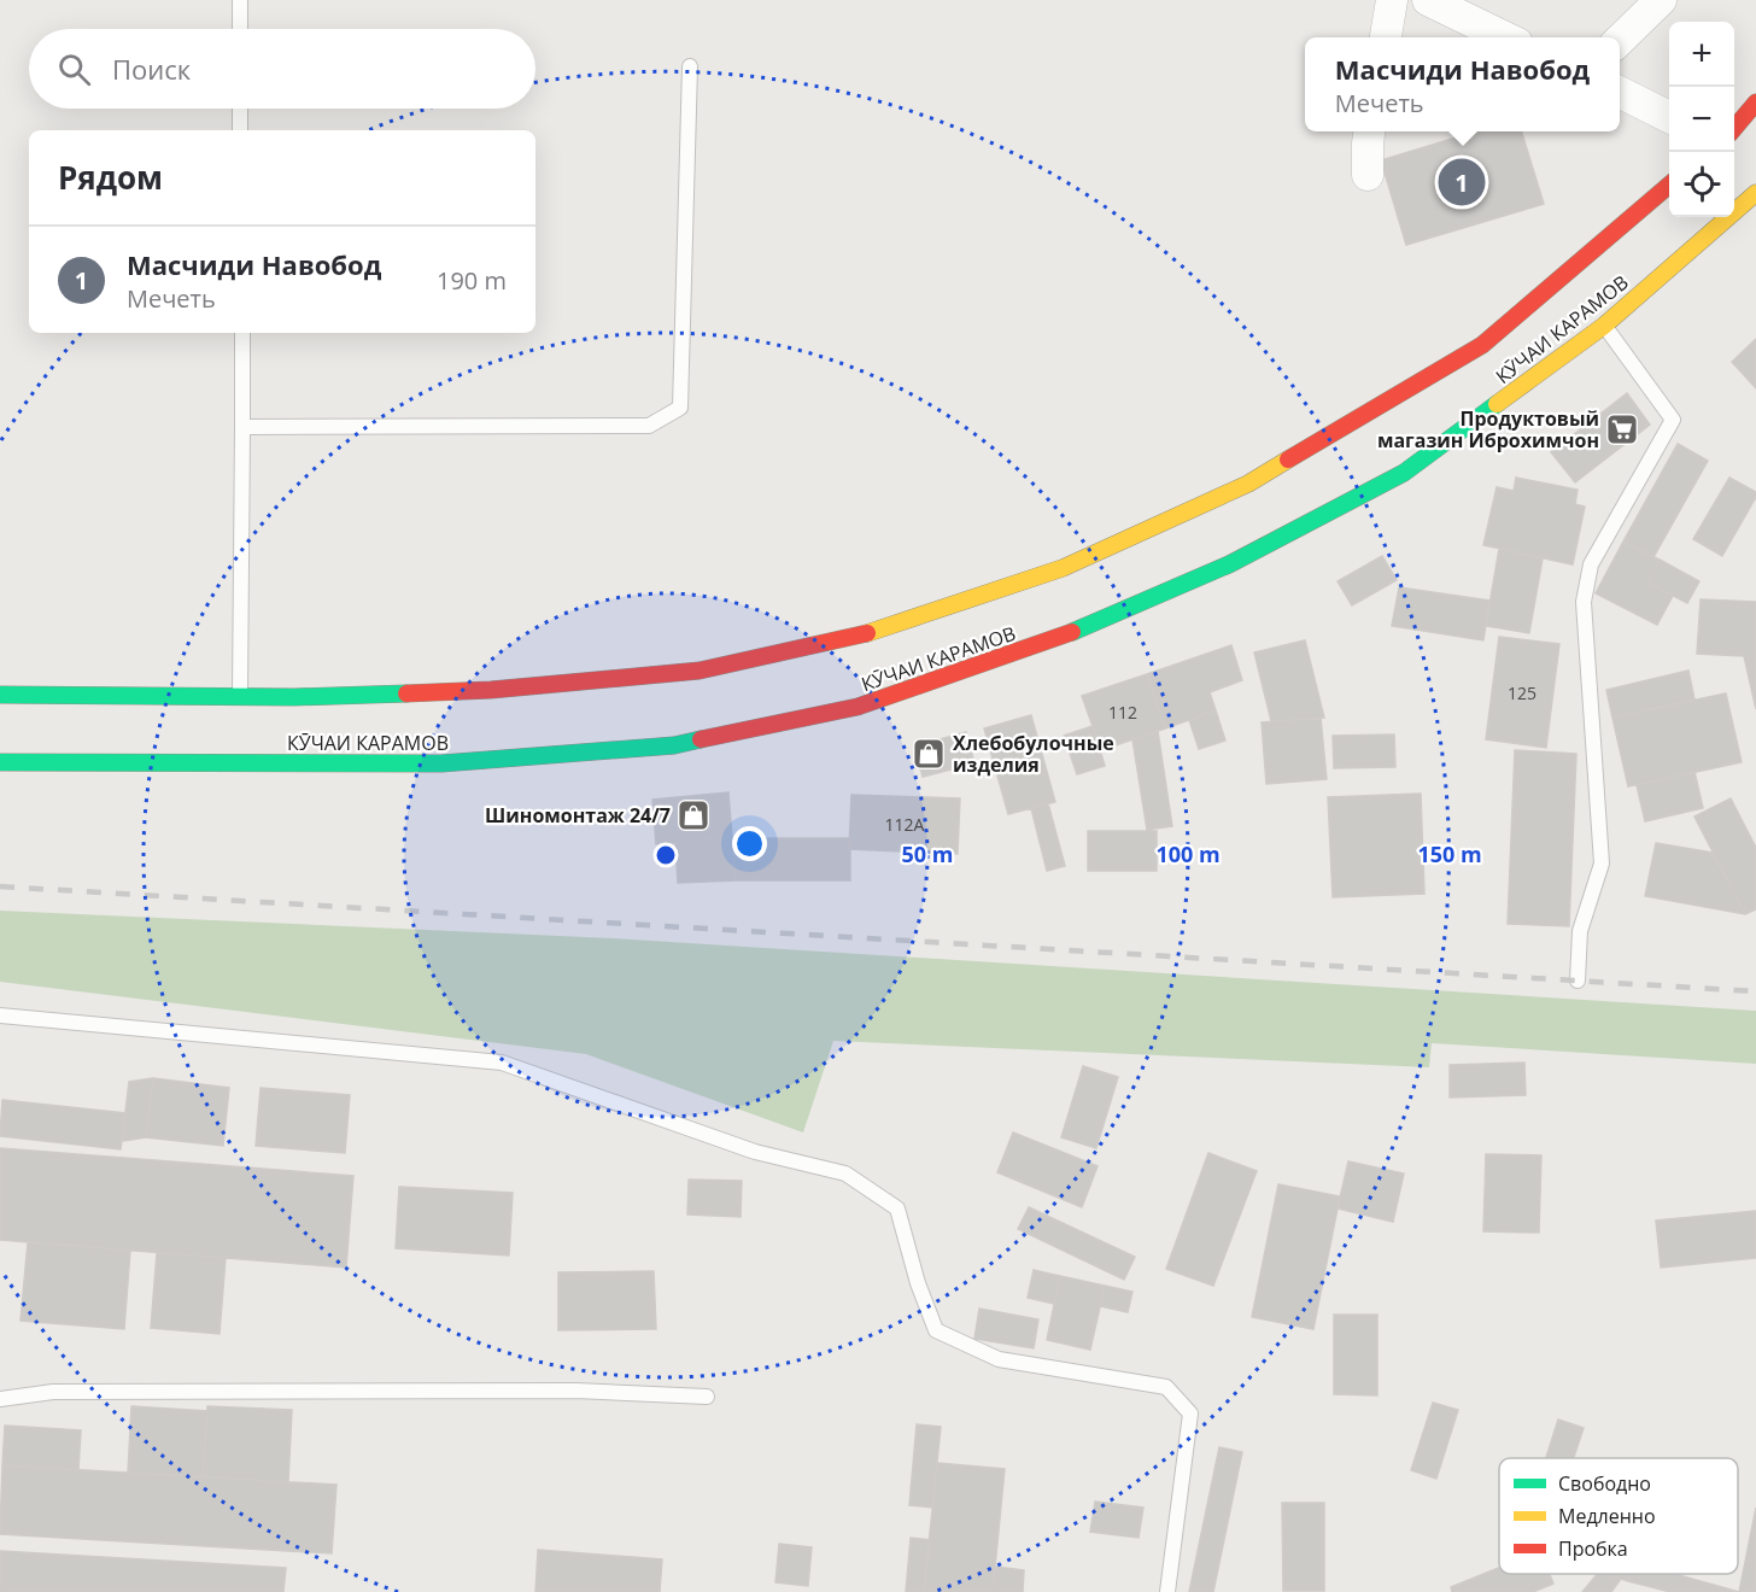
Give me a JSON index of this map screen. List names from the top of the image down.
{
  "streets": {
    "main road": ["КӮЧАИ КАРАМОВ"]
  },
  "places": {
    "supermarket": ["Продуктовый магазин Иброхимчон"],
    "shop": ["Хлебобулочные изделия", "Шиномонтаж 24/7"]
  },
  "house_numbers": ["125", "112", "112А"],
  "legend": ["Свободно", "Медленно", "Пробка"],
  "page": {
    "map_buttons": ["+", "−"],
    "search": "Поиск",
    "popup": ["Масчиди Навобод", "Мечеть"],
    "heading": "Рядом",
    "pins": "1",
    "list": [
      {
        "mark": "1",
        "name": "Масчиди Навобод",
        "note": "Мечеть",
        "value": "190 m"
      }
    ]
  },
  "rings": ["50 m", "100 m", "150 m"]
}
